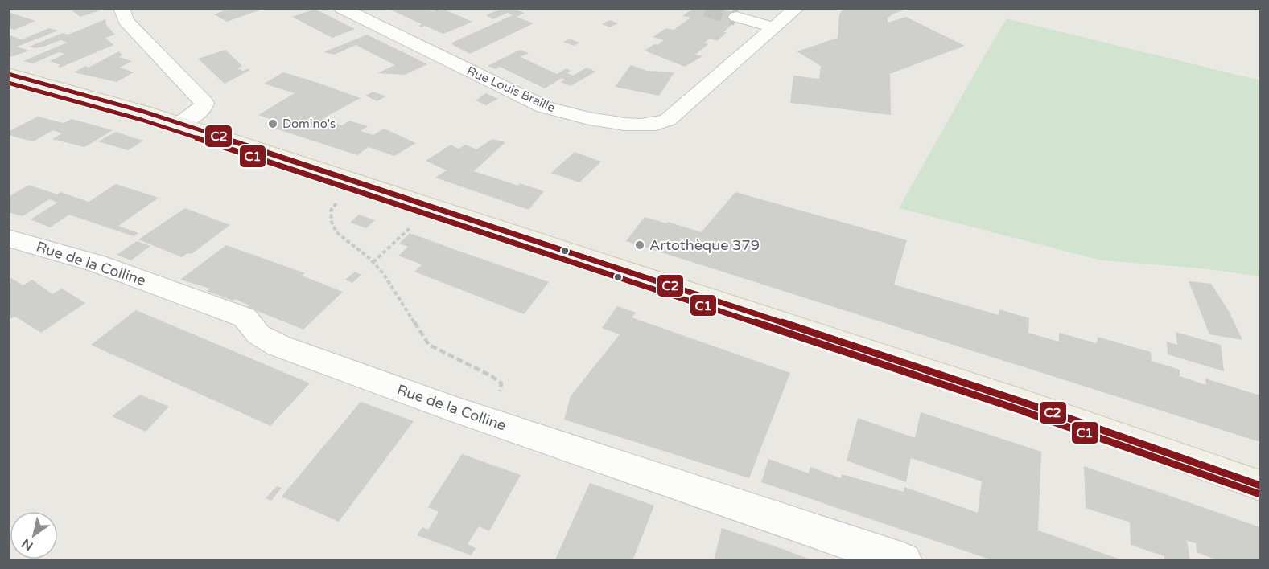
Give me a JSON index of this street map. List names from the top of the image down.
{
  "streets": {
    "street": ["Rue Louis Braille", "Rue de la Colline"]
  },
  "places": ["Domino's", "Artothèque 379"],
  "lines": ["transit line C2", "transit line C1"],
  "north": "bottom left"
}
